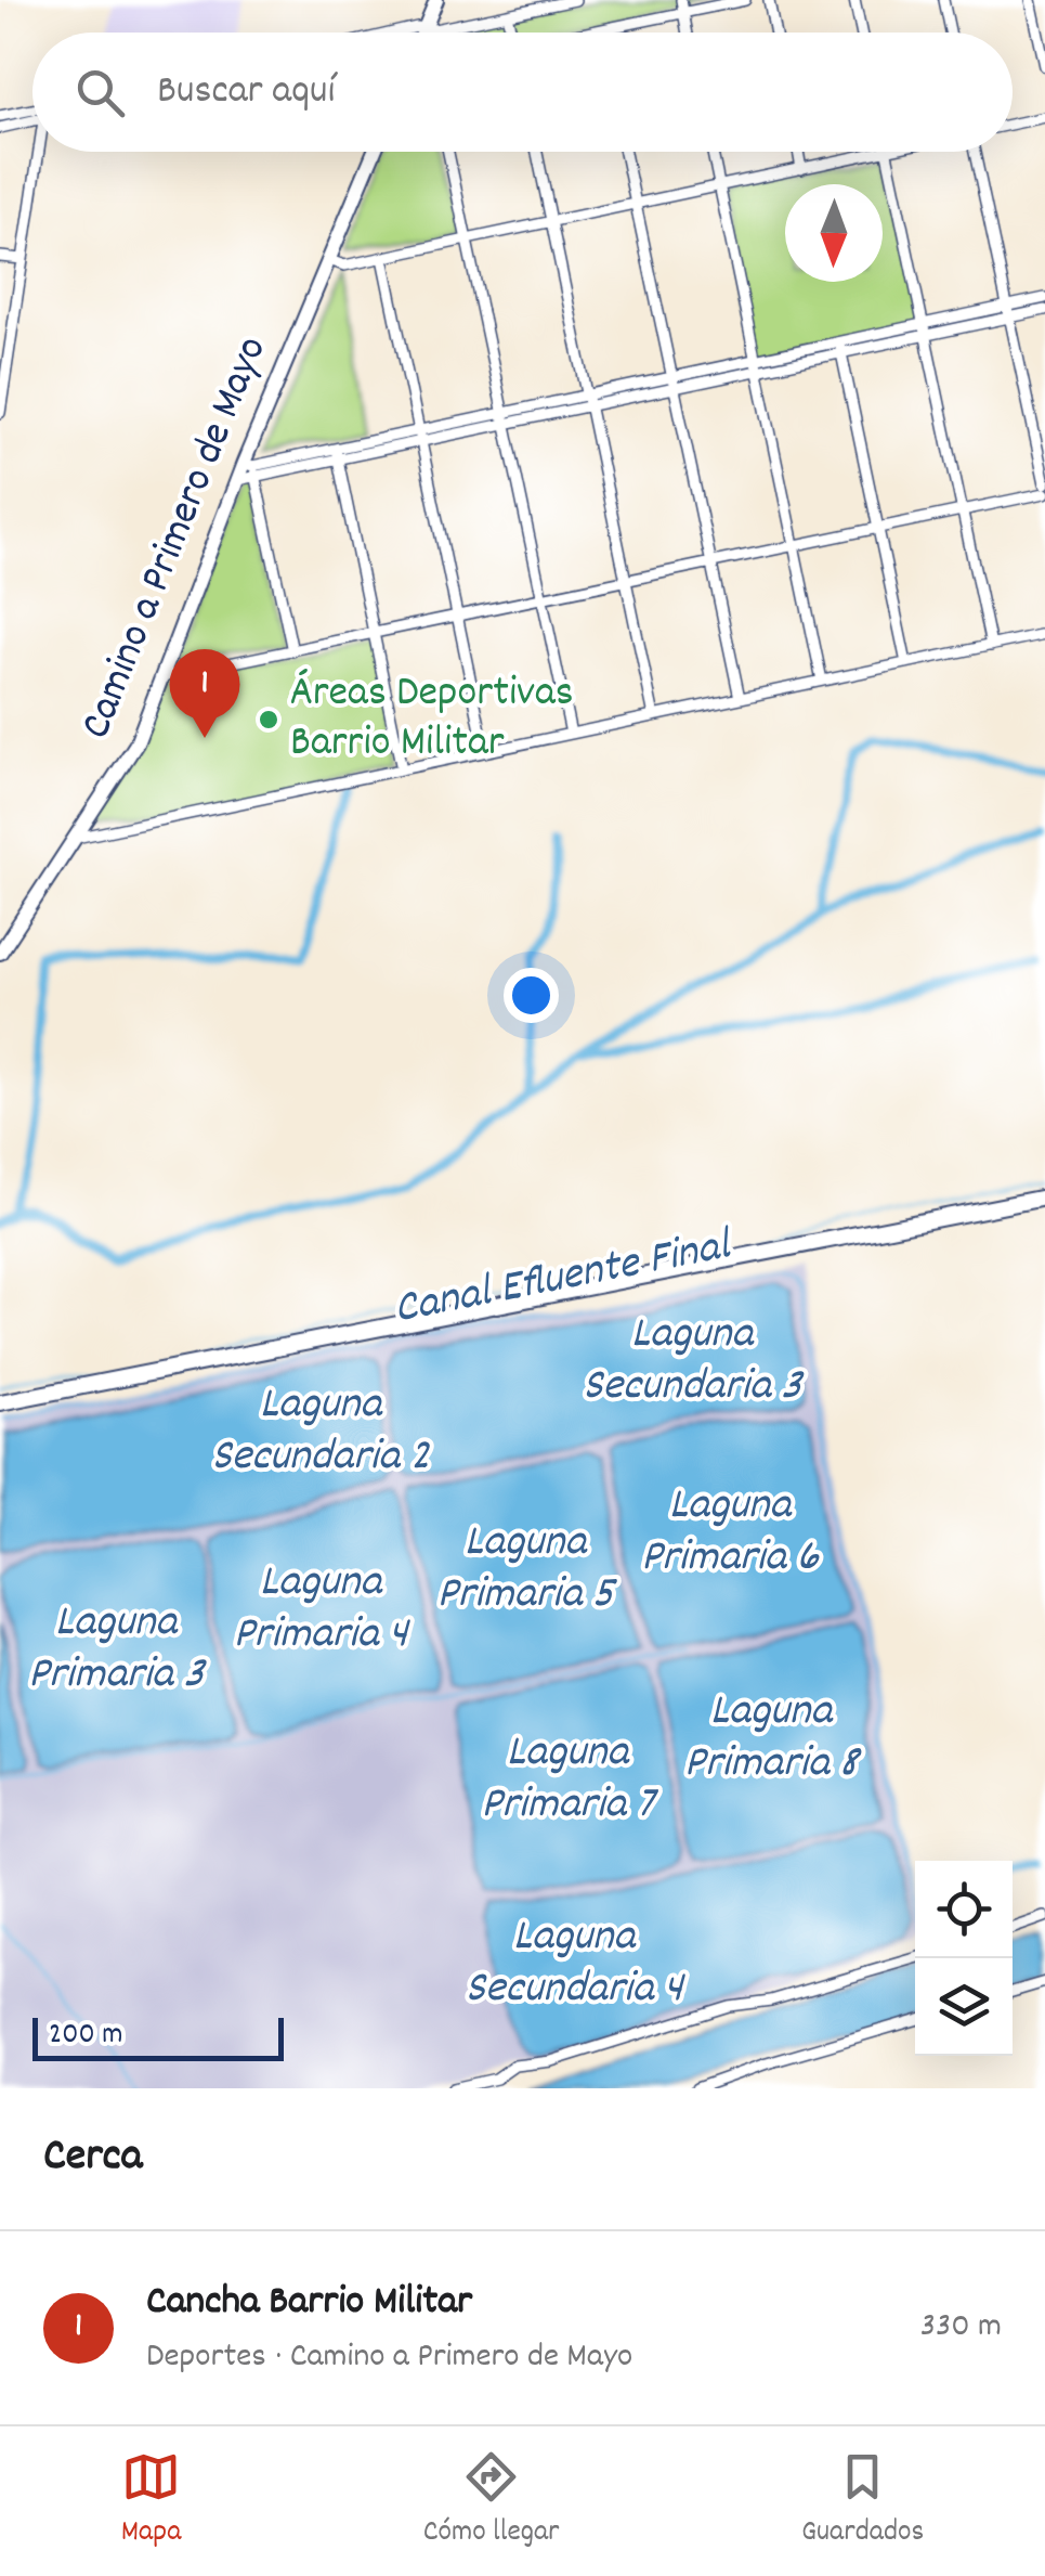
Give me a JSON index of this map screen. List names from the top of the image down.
{
  "streets": {
    "main road": ["Camino a Primero de Mayo"]
  },
  "water": [
    "Canal Efluente Final",
    "Laguna Secundaria 3",
    "Laguna Secundaria 2",
    "Laguna Primaria 6",
    "Laguna Primaria 5",
    "Laguna Primaria 4",
    "Laguna Primaria 3",
    "Laguna Primaria 8",
    "Laguna Primaria 7",
    "Laguna Secundaria 4"
  ],
  "places": ["Áreas Deportivas Barrio Militar"],
  "scale_bar": "200 m",
  "north": "bottom",
  "page": {
    "search": "Buscar aquí",
    "pins": "1",
    "scale": "200 m",
    "heading": "Cerca",
    "list": [
      {
        "mark": "1",
        "name": "Cancha Barrio Militar",
        "note": "Deportes · Camino a Primero de Mayo",
        "value": "330 m"
      }
    ],
    "nav": ["Mapa", "Cómo llegar", "Guardados"]
  }
}
